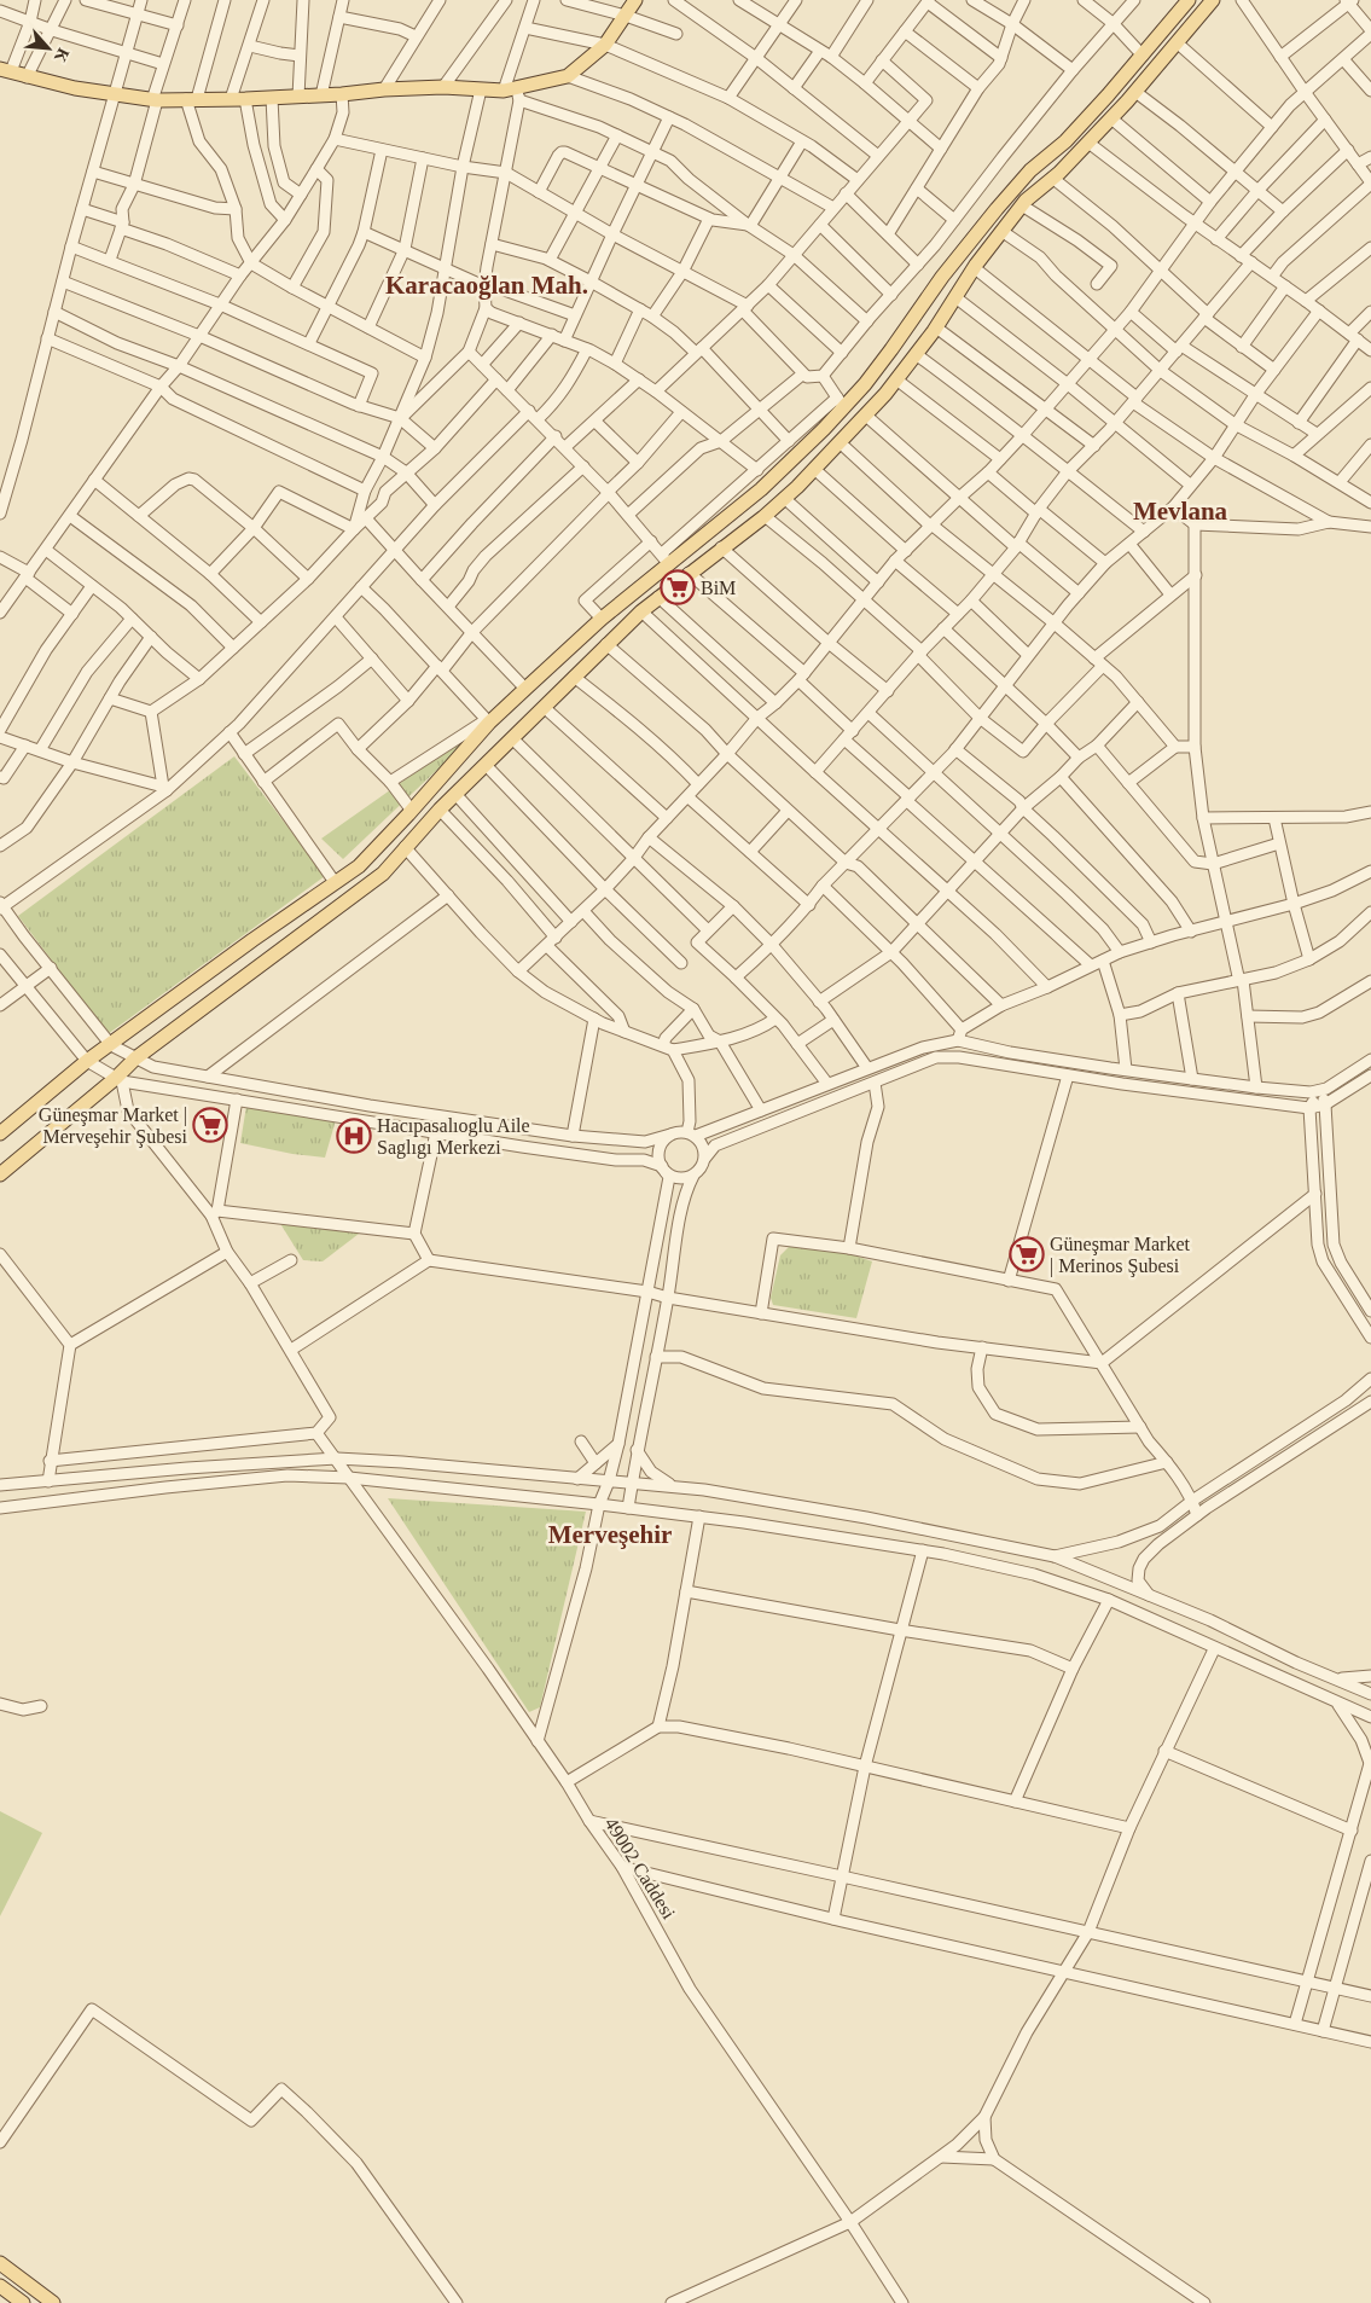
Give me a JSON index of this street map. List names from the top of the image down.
{
  "streets": {
    "street": ["49002 Caddesi"]
  },
  "districts": ["Karacaoğlan Mah.", "Mevlana", "Merveşehir"],
  "places": {
    "supermarket": ["BiM", "Güneşmar Market | Merveşehir Şubesi", "Güneşmar Market | Merinos Şubesi"],
    "hospital": ["Hacıpasalıoglu Aile Saglıgı Merkezi"]
  },
  "north": "bottom right"
}
